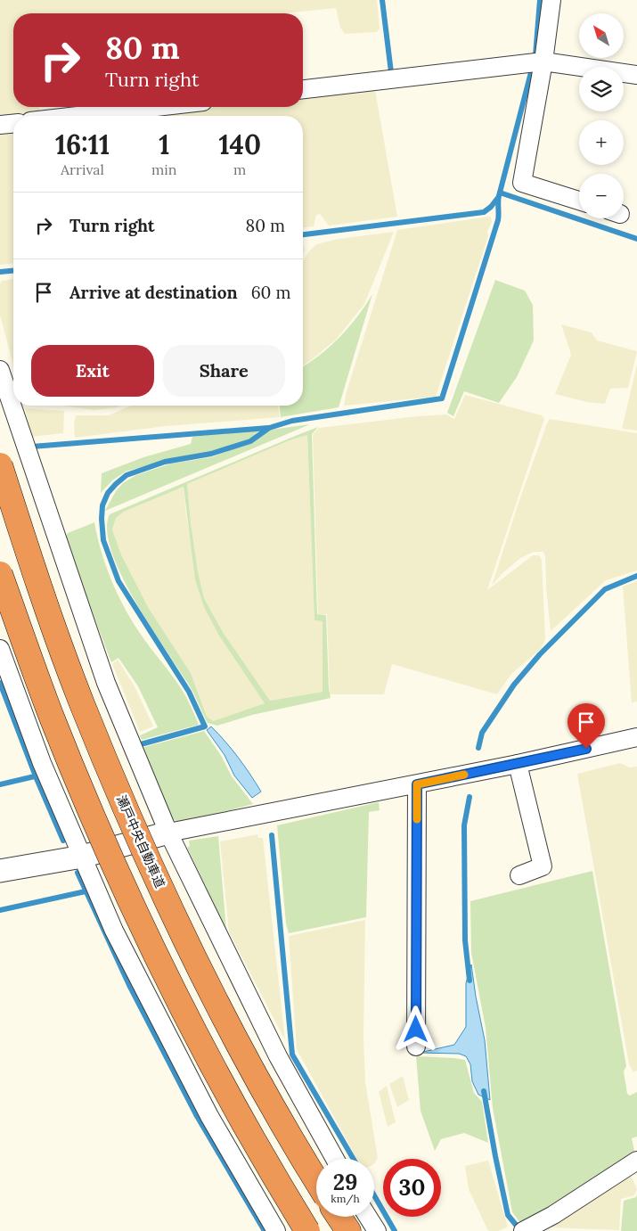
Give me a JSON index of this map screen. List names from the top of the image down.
{
  "streets": {
    "highway": ["瀬戸中央自動車道"]
  },
  "north": "top left",
  "page": {
    "map_buttons": ["+", "−"],
    "turn": ["80 m", "Turn right"],
    "eta": [
      "16:11",
      "Arrival",
      "1",
      "min",
      "140",
      "m"
    ],
    "list": [
      {
        "name": "Turn right",
        "value": "80 m"
      },
      {
        "name": "Arrive at destination",
        "value": "60 m"
      }
    ],
    "buttons": ["Exit", "Share"],
    "speed": "29 km/h",
    "limit": "30"
  }
}
